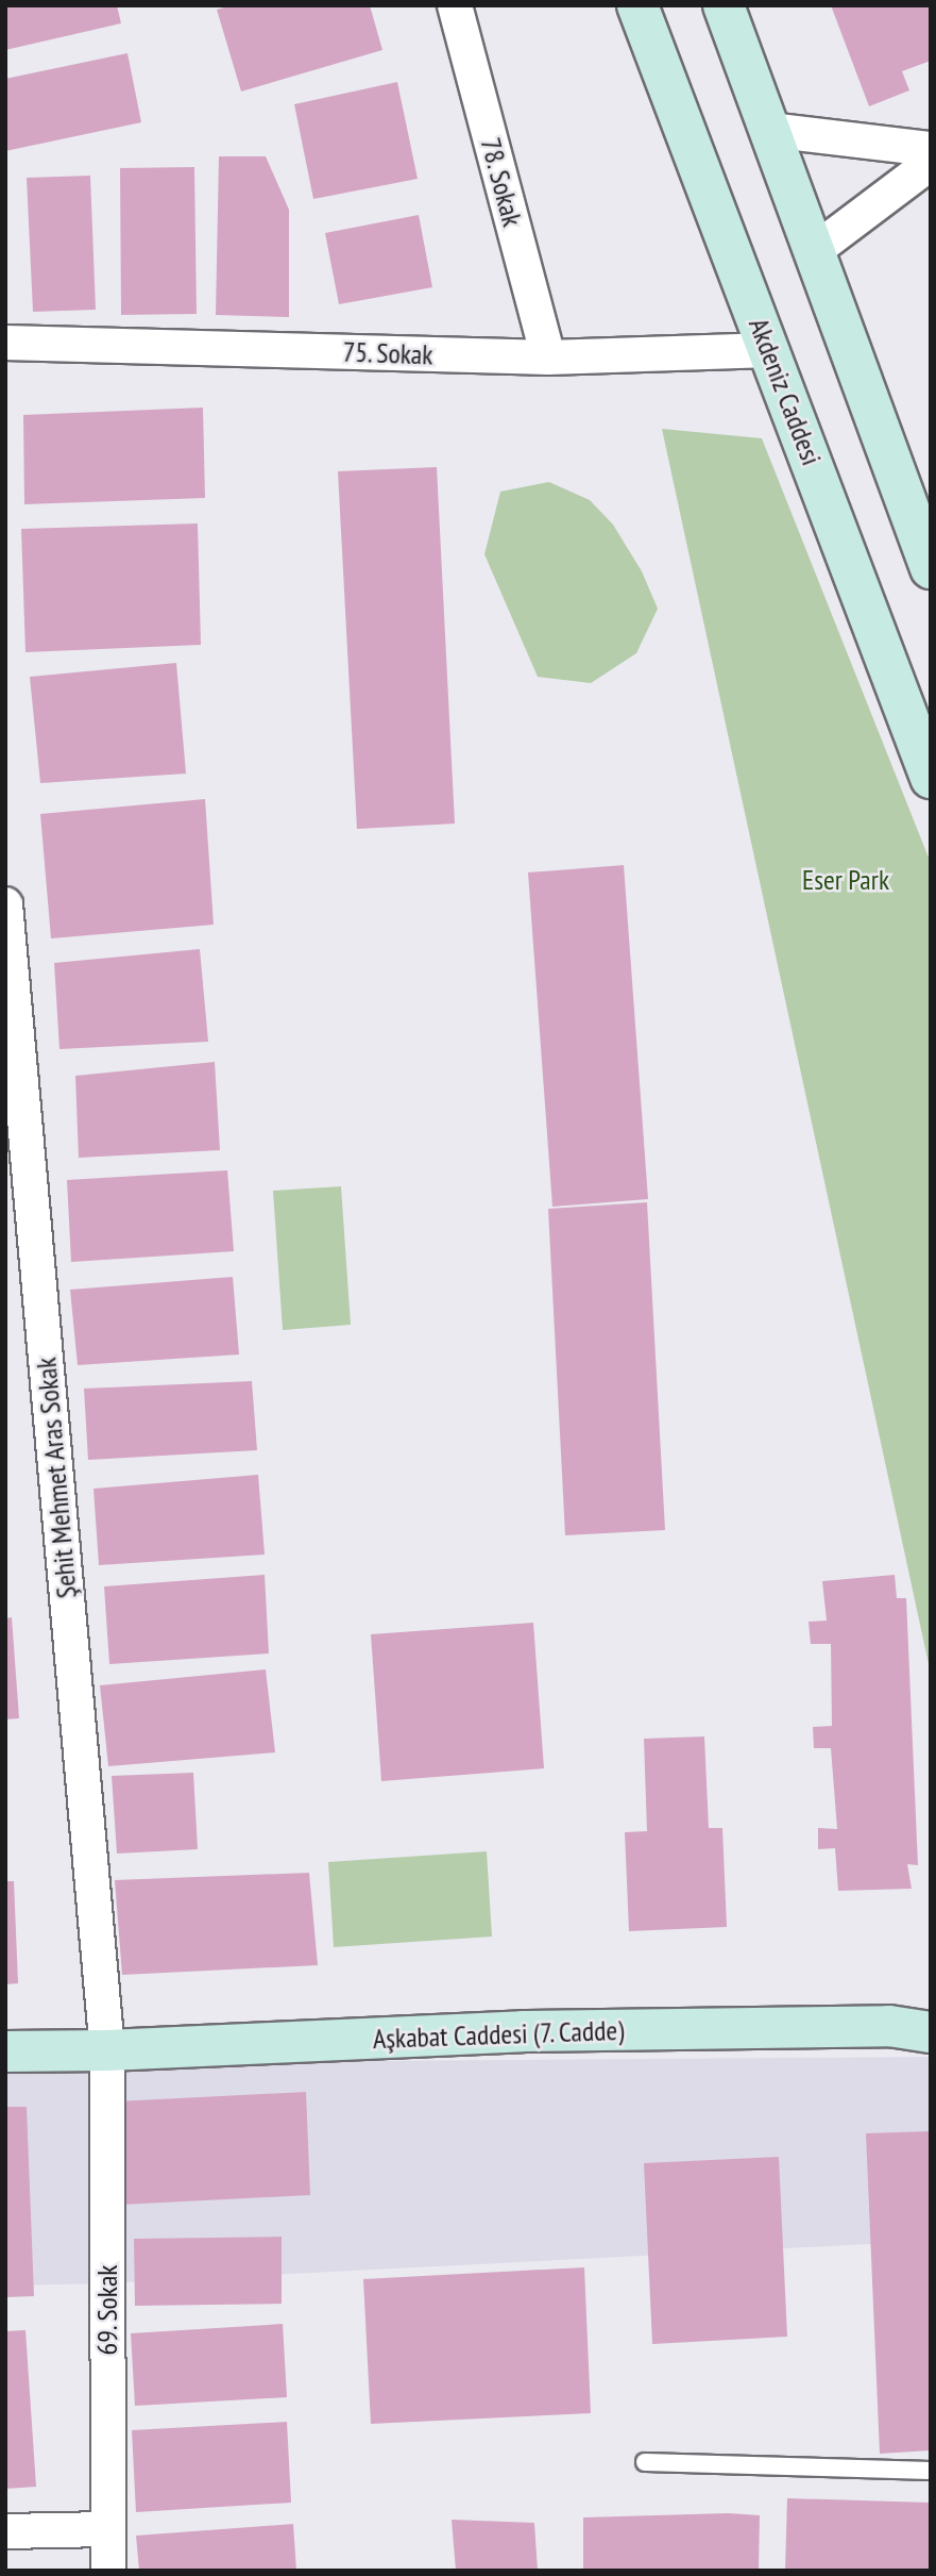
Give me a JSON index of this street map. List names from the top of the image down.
{
  "streets": {
    "main road": ["Akdeniz Caddesi", "Aşkabat Caddesi (7. Cadde)"],
    "street": [
      "78. Sokak",
      "75. Sokak",
      "Şehit Mehmet Aras Sokak",
      "69. Sokak"
    ]
  },
  "crossings": [
    ["78. Sokak", "75. Sokak"],
    ["75. Sokak", "Akdeniz Caddesi"],
    ["Şehit Mehmet Aras Sokak", "Aşkabat Caddesi (7. Cadde)"],
    ["Şehit Mehmet Aras Sokak", "69. Sokak"],
    ["Aşkabat Caddesi (7. Cadde)", "69. Sokak"]
  ],
  "parks": ["Eser Park"]
}
